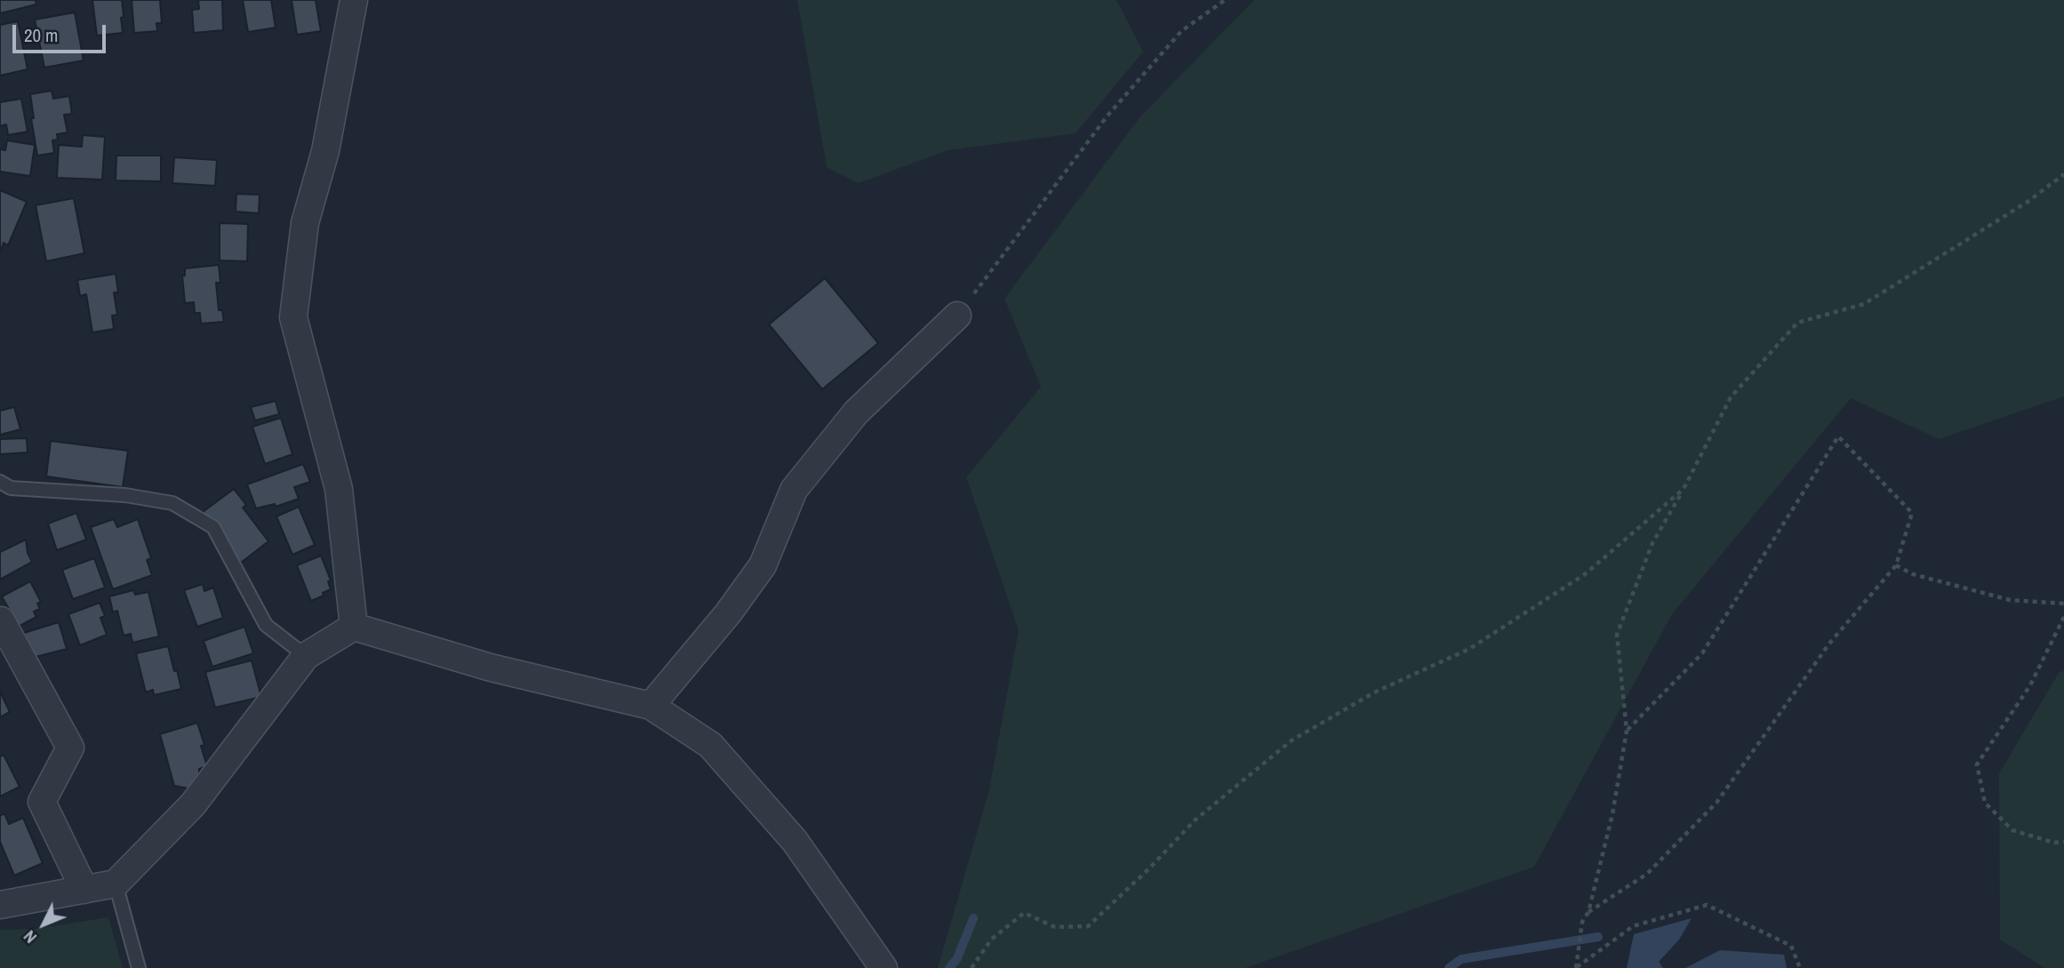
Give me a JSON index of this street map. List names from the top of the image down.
{
  "scale_bar": "20 m",
  "north": "bottom left"
}
